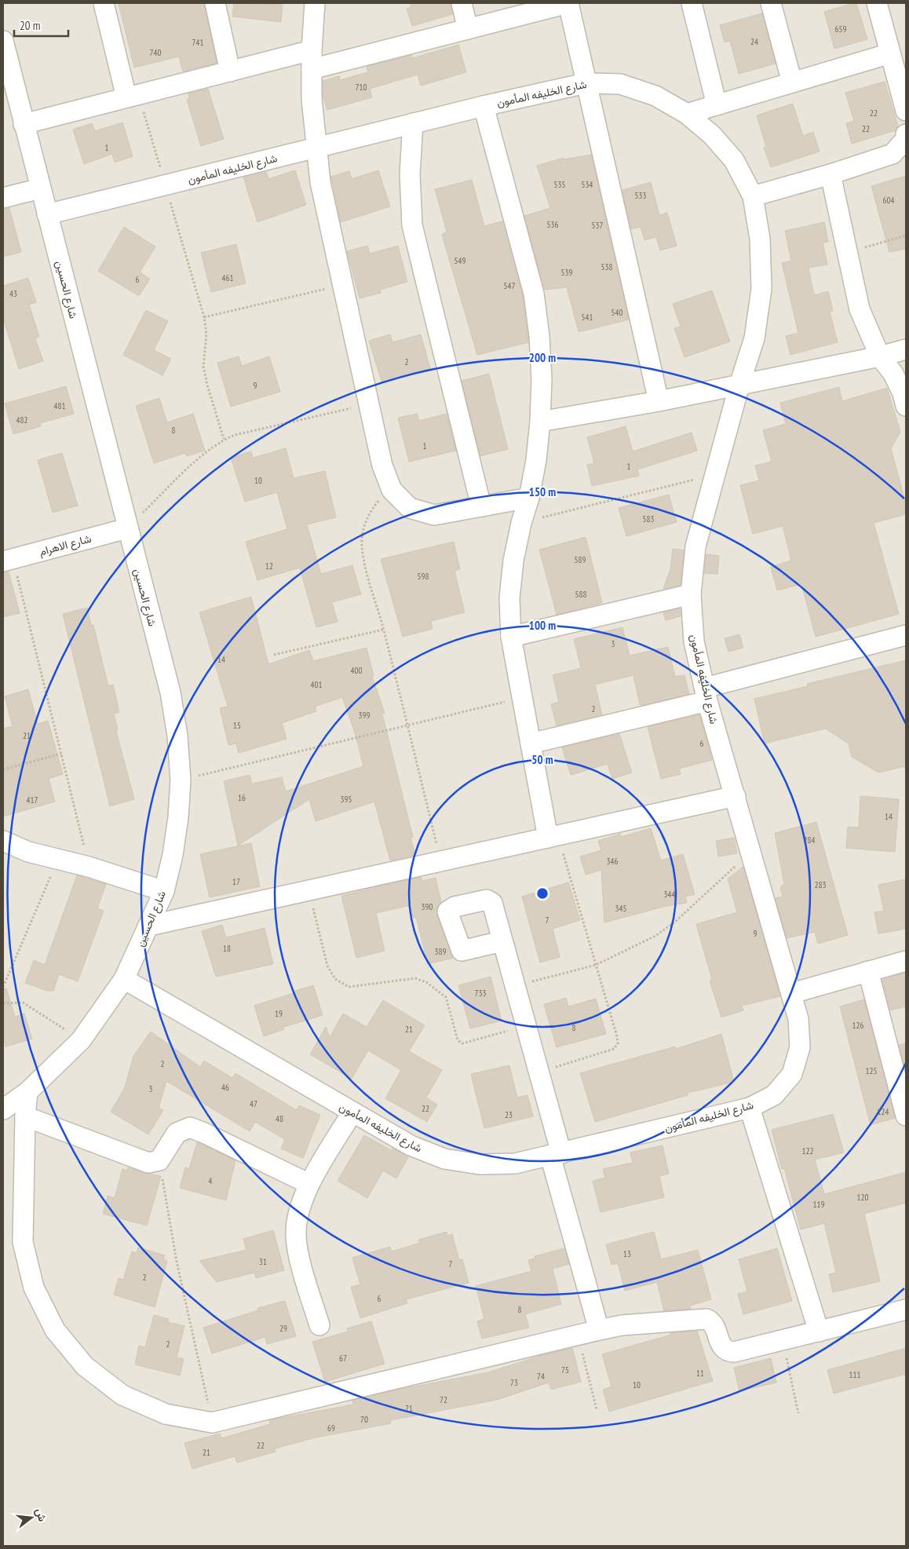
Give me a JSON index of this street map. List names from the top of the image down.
{
  "streets": {
    "street": ["شارع الخليفه المأمون", "شارع الحسين", "شارع الاهرام"]
  },
  "crossings": [
    ["شارع الخليفه المأمون", "شارع الحسين"],
    ["شارع الحسين", "شارع الاهرام"]
  ],
  "house_numbers": [
    "659",
    "24",
    "741",
    "740",
    "710",
    "22",
    "22",
    "1",
    "535",
    "534",
    "533",
    "604",
    "536",
    "537",
    "549",
    "538",
    "539",
    "461",
    "6",
    "547",
    "43",
    "540",
    "541",
    "2",
    "9",
    "481",
    "482",
    "8",
    "1",
    "1",
    "10",
    "583",
    "589",
    "12",
    "598",
    "588",
    "3",
    "14",
    "400",
    "401",
    "2",
    "399",
    "15",
    "21",
    "6",
    "16",
    "395",
    "417",
    "14",
    "284",
    "346",
    "17",
    "283",
    "344",
    "390",
    "345",
    "7",
    "9",
    "18",
    "389",
    "733",
    "19",
    "126",
    "8",
    "21",
    "2",
    "125",
    "46",
    "3",
    "47",
    "22",
    "124",
    "23",
    "48",
    "122",
    "4",
    "120",
    "119",
    "13",
    "31",
    "7",
    "2",
    "6",
    "8",
    "29",
    "2",
    "67",
    "75",
    "11",
    "111",
    "74",
    "73",
    "10",
    "72",
    "71",
    "70",
    "69",
    "22",
    "21"
  ],
  "scale_bar": "20 m",
  "north": "right",
  "rings": [
    "200 m",
    "150 m",
    "100 m",
    "50 m"
  ]
}
